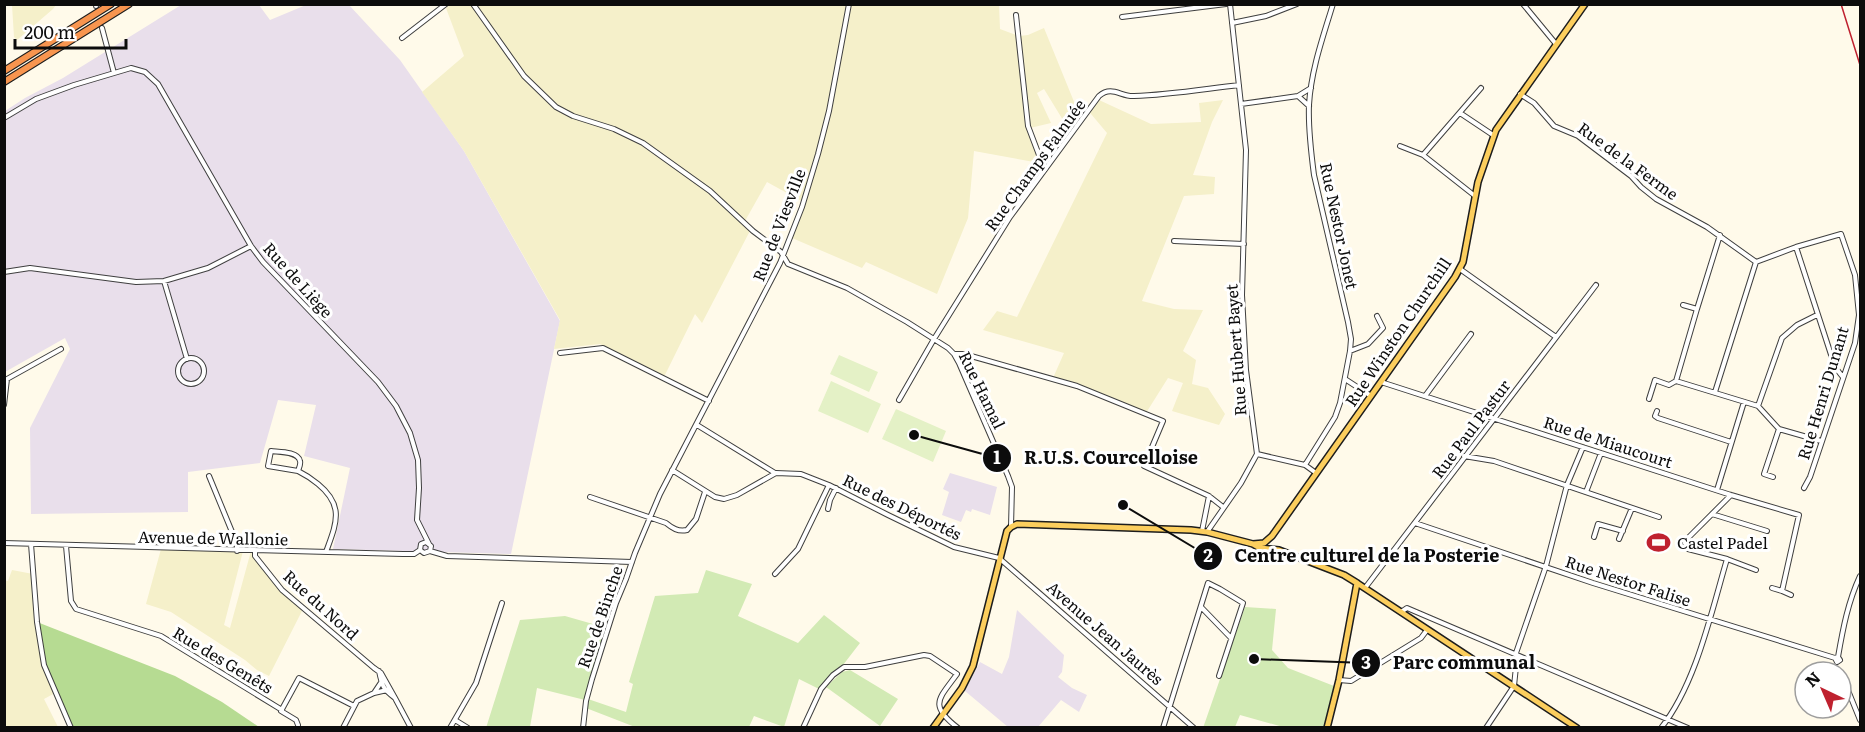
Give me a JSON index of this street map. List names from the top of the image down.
{
  "streets": {
    "main road": ["Rue Winston Churchill"],
    "street": [
      "Rue de la Ferme",
      "Rue Champs Falnuée",
      "Rue de Viesville",
      "Rue Nestor Jonet",
      "Rue de Liège",
      "Rue Hubert Bayet",
      "Rue Hamal",
      "Rue Henri Dunant",
      "Rue Paul Pastur",
      "Rue de Miaucourt",
      "Rue des Déportés",
      "Avenue de Wallonie",
      "Rue Nestor Falise",
      "Rue du Nord",
      "Rue de Binche",
      "Avenue Jean Jaurès",
      "Rue des Genêts"
    ]
  },
  "crossings": [
    ["Rue de la Ferme", "Rue Winston Churchill"],
    ["Rue Champs Falnuée", "Rue Hubert Bayet"],
    ["Rue Champs Falnuée", "Rue Hamal"],
    ["Rue de Viesville", "Rue Hamal"],
    ["Rue de Viesville", "Rue de Binche"],
    ["Rue de Liège", "Avenue de Wallonie"],
    ["Rue Winston Churchill", "Rue de Miaucourt"],
    ["Rue Paul Pastur", "Rue de Miaucourt"],
    ["Rue Paul Pastur", "Rue Nestor Falise"],
    ["Rue des Déportés", "Avenue Jean Jaurès"],
    ["Avenue de Wallonie", "Rue du Nord"],
    ["Avenue de Wallonie", "Rue des Genêts"]
  ],
  "places": {
    "other": ["R.U.S. Courcelloise", "Centre culturel de la Posterie", "Parc communal"],
    "sports": ["Castel Padel"]
  },
  "scale_bar": "200 m",
  "north": "top left"
}
